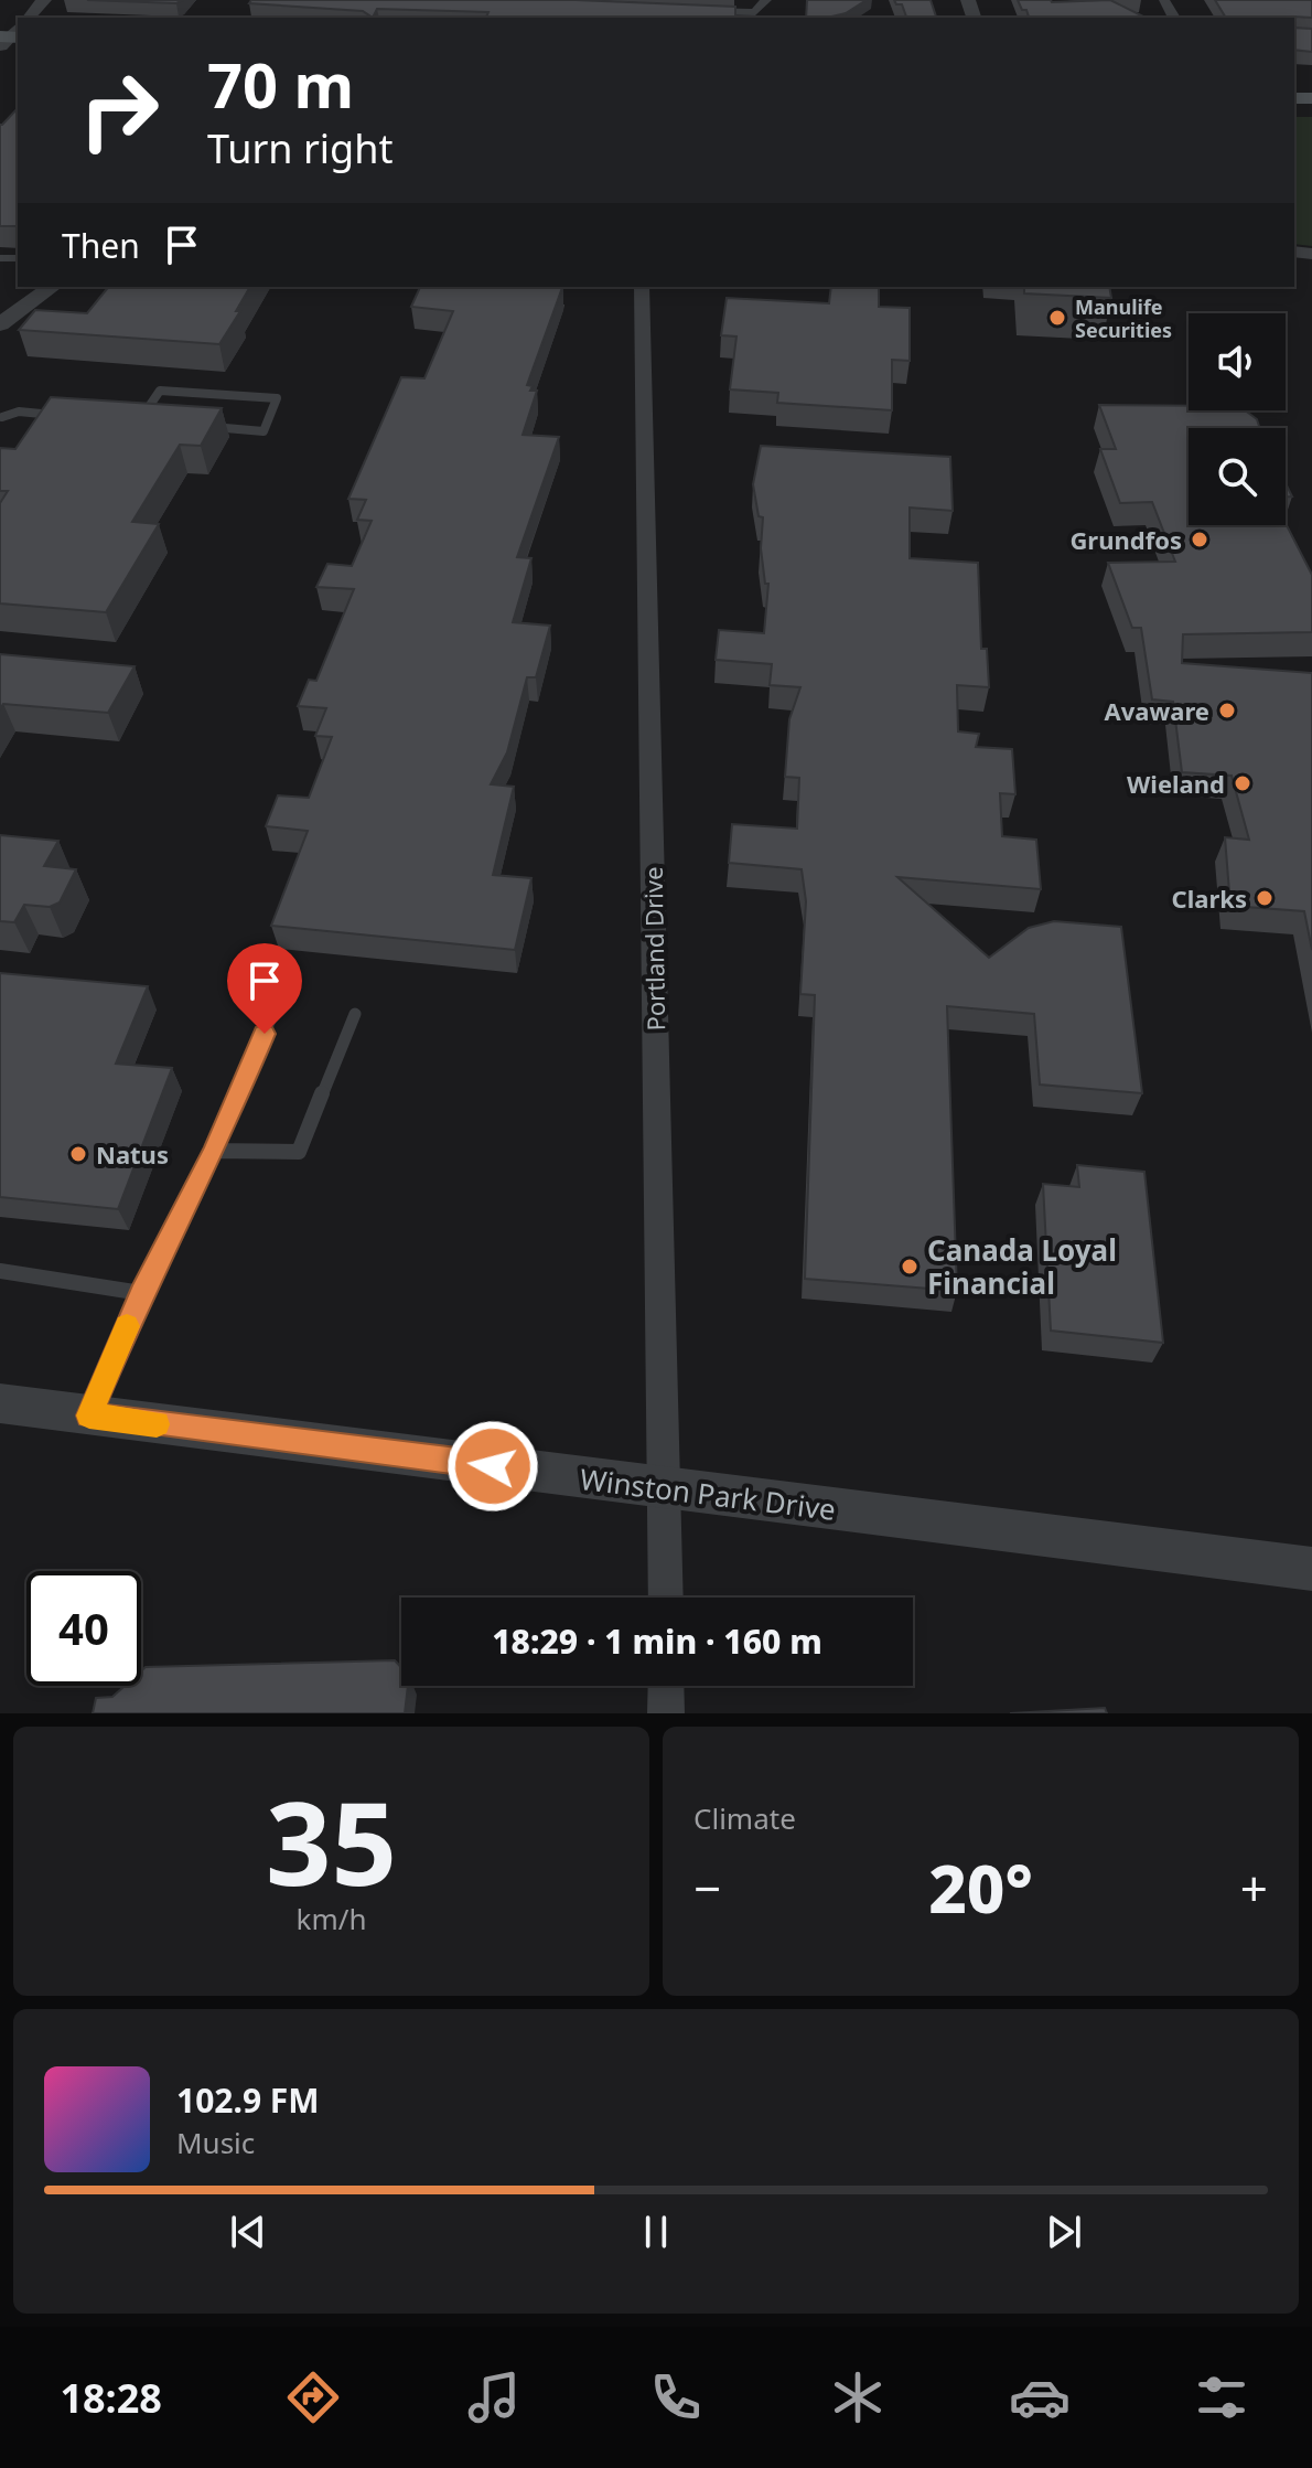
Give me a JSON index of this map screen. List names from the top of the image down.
{
  "streets": {
    "street": ["Portland Drive", "Winston Park Drive"]
  },
  "crossings": [
    ["Portland Drive", "Winston Park Drive"]
  ],
  "places": [
    "Manulife Securities",
    "Grundfos",
    "Avaware",
    "Wieland",
    "Clarks",
    "Natus",
    "Canada Loyal Financial"
  ],
  "page": {
    "turn": ["70 m", "Turn right"],
    "then": "Then",
    "limit": "40",
    "trip": "18:29 · 1 min · 160 m",
    "tile": [
      ["35", "km/h"],
      "Climate"
    ],
    "heat": ["−", "20°", "+"],
    "song": ["102.9 FM", "Music"],
    "tabs": "18:28"
  }
}
